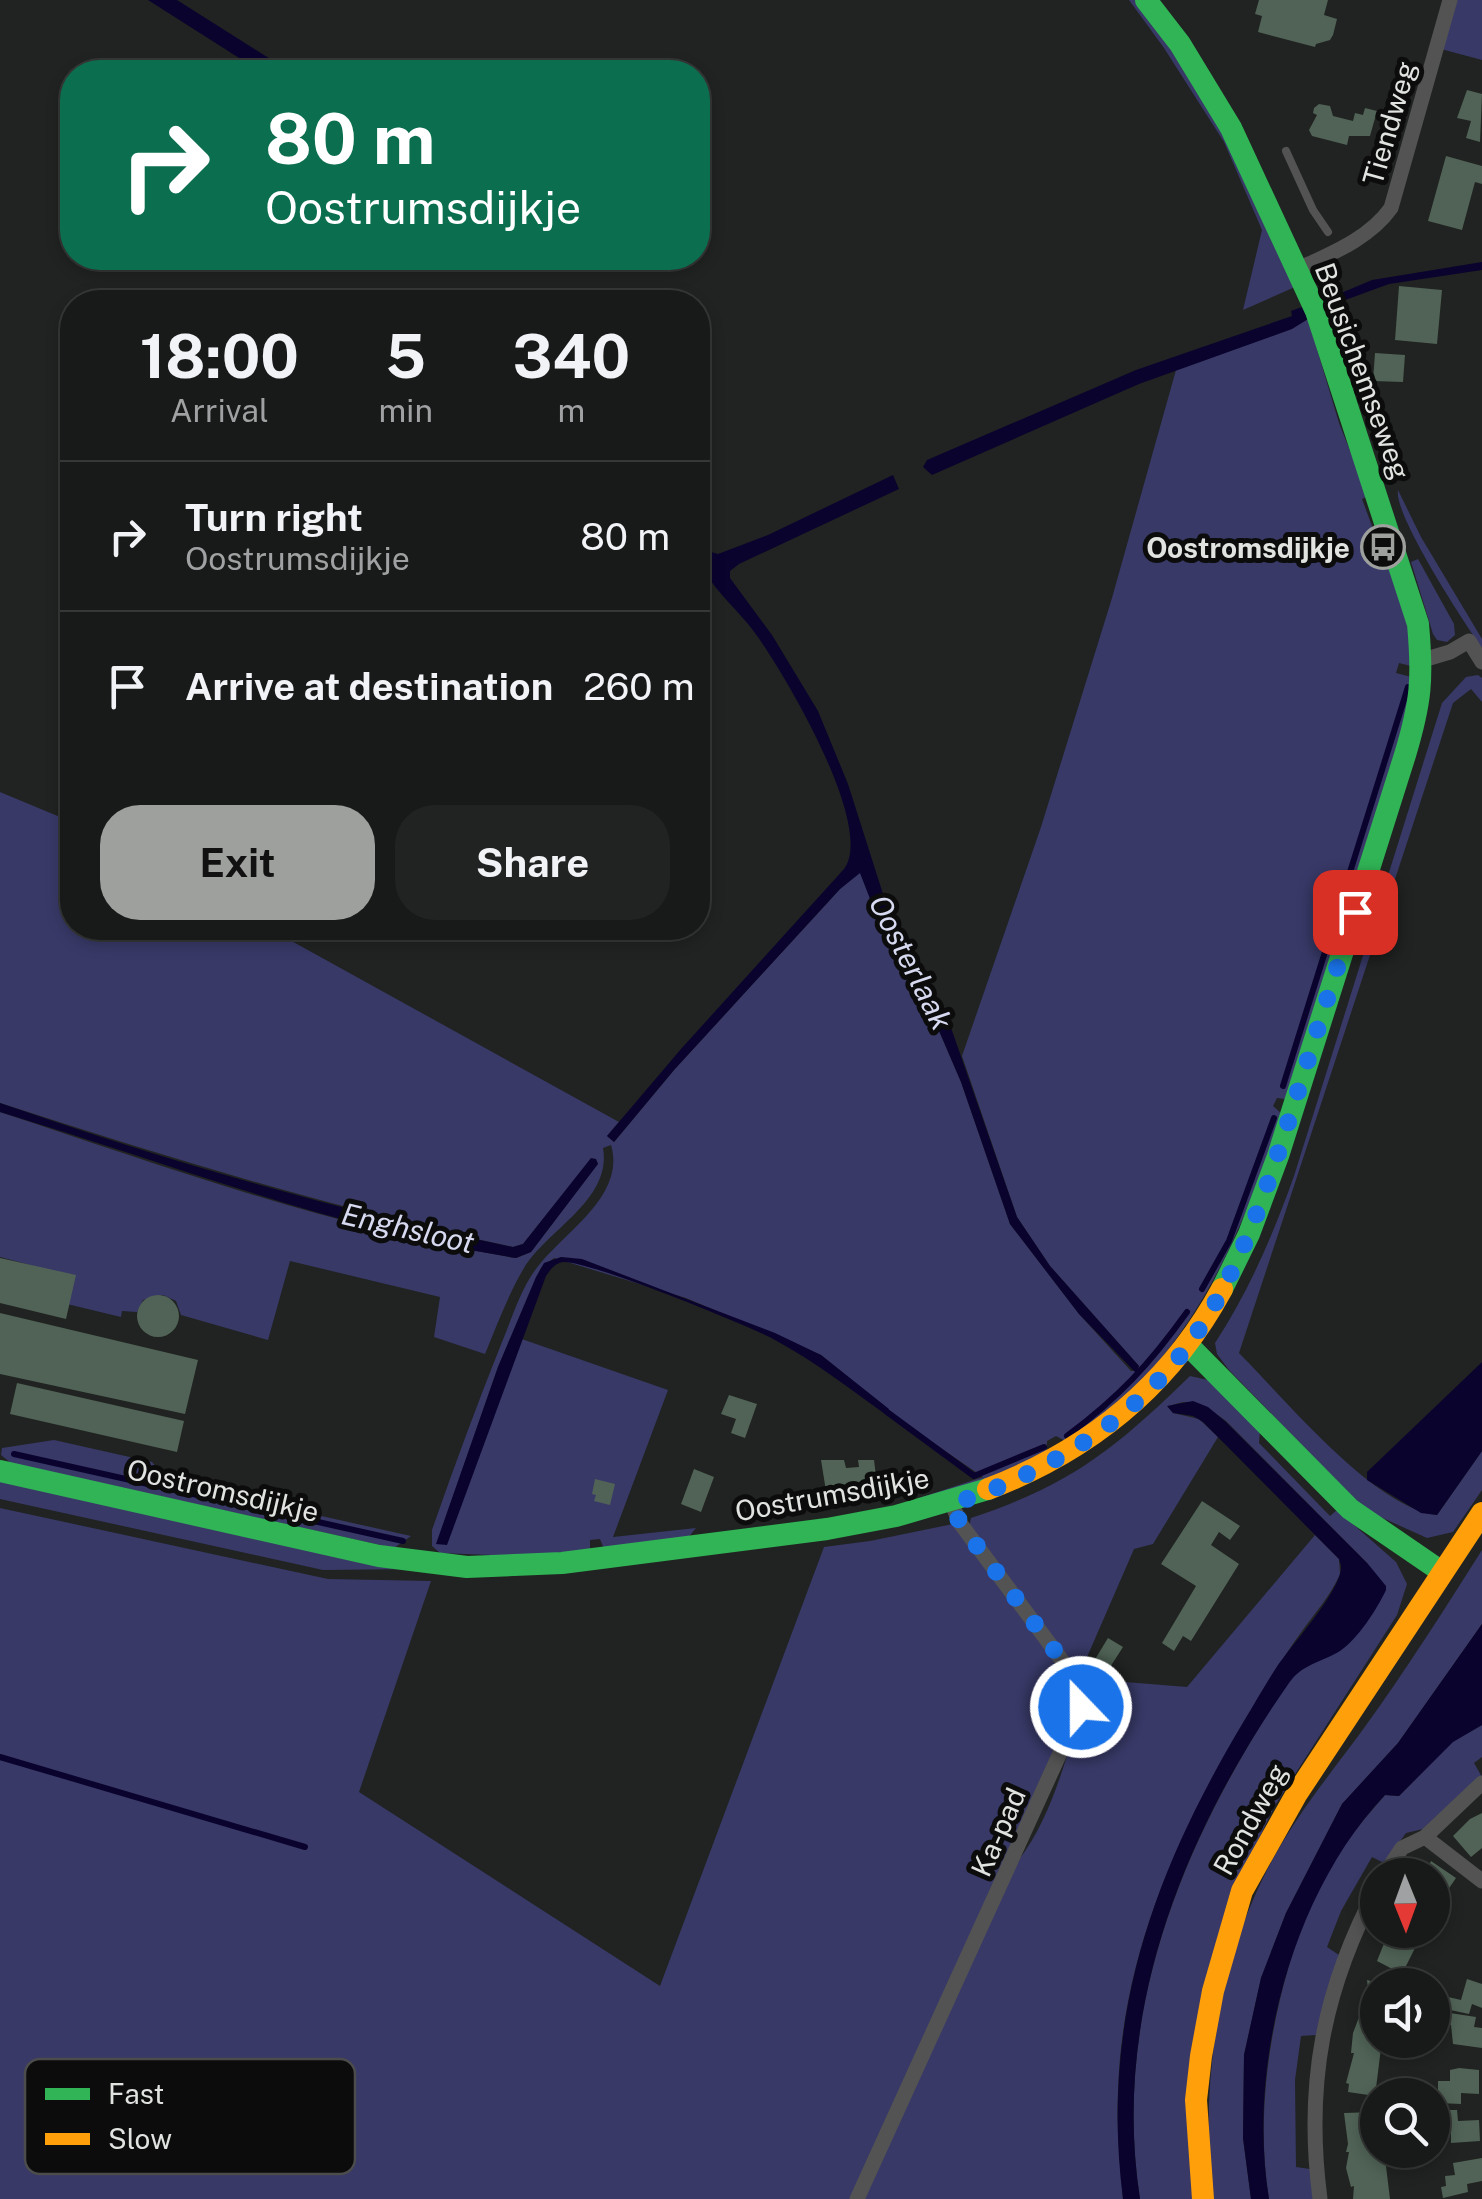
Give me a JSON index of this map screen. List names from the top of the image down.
{
  "streets": {
    "street": [
      "Tiendweg",
      "Beusichemseweg",
      "Oostromsdijkje",
      "Oostrumsdijkje",
      "Rondweg",
      "Ka-pad"
    ]
  },
  "crossings": [
    ["Tiendweg", "Beusichemseweg"],
    ["Beusichemseweg", "Oostrumsdijkje"],
    ["Oostromsdijkje", "Oostrumsdijkje"],
    ["Oostrumsdijkje", "Ka-pad"]
  ],
  "water": ["Oosterlaak", "Enghsloot"],
  "places": {
    "bus stop": ["Oostromsdijkje"]
  },
  "legend": ["Fast", "Slow"],
  "north": "bottom",
  "page": {
    "turn": ["80 m", "Oostrumsdijkje"],
    "eta": [
      "18:00",
      "Arrival",
      "5",
      "min",
      "340",
      "m"
    ],
    "list": [
      {
        "name": "Turn right",
        "note": "Oostrumsdijkje",
        "value": "80 m"
      },
      {
        "name": "Arrive at destination",
        "value": "260 m"
      }
    ],
    "buttons": ["Exit", "Share"]
  }
}
